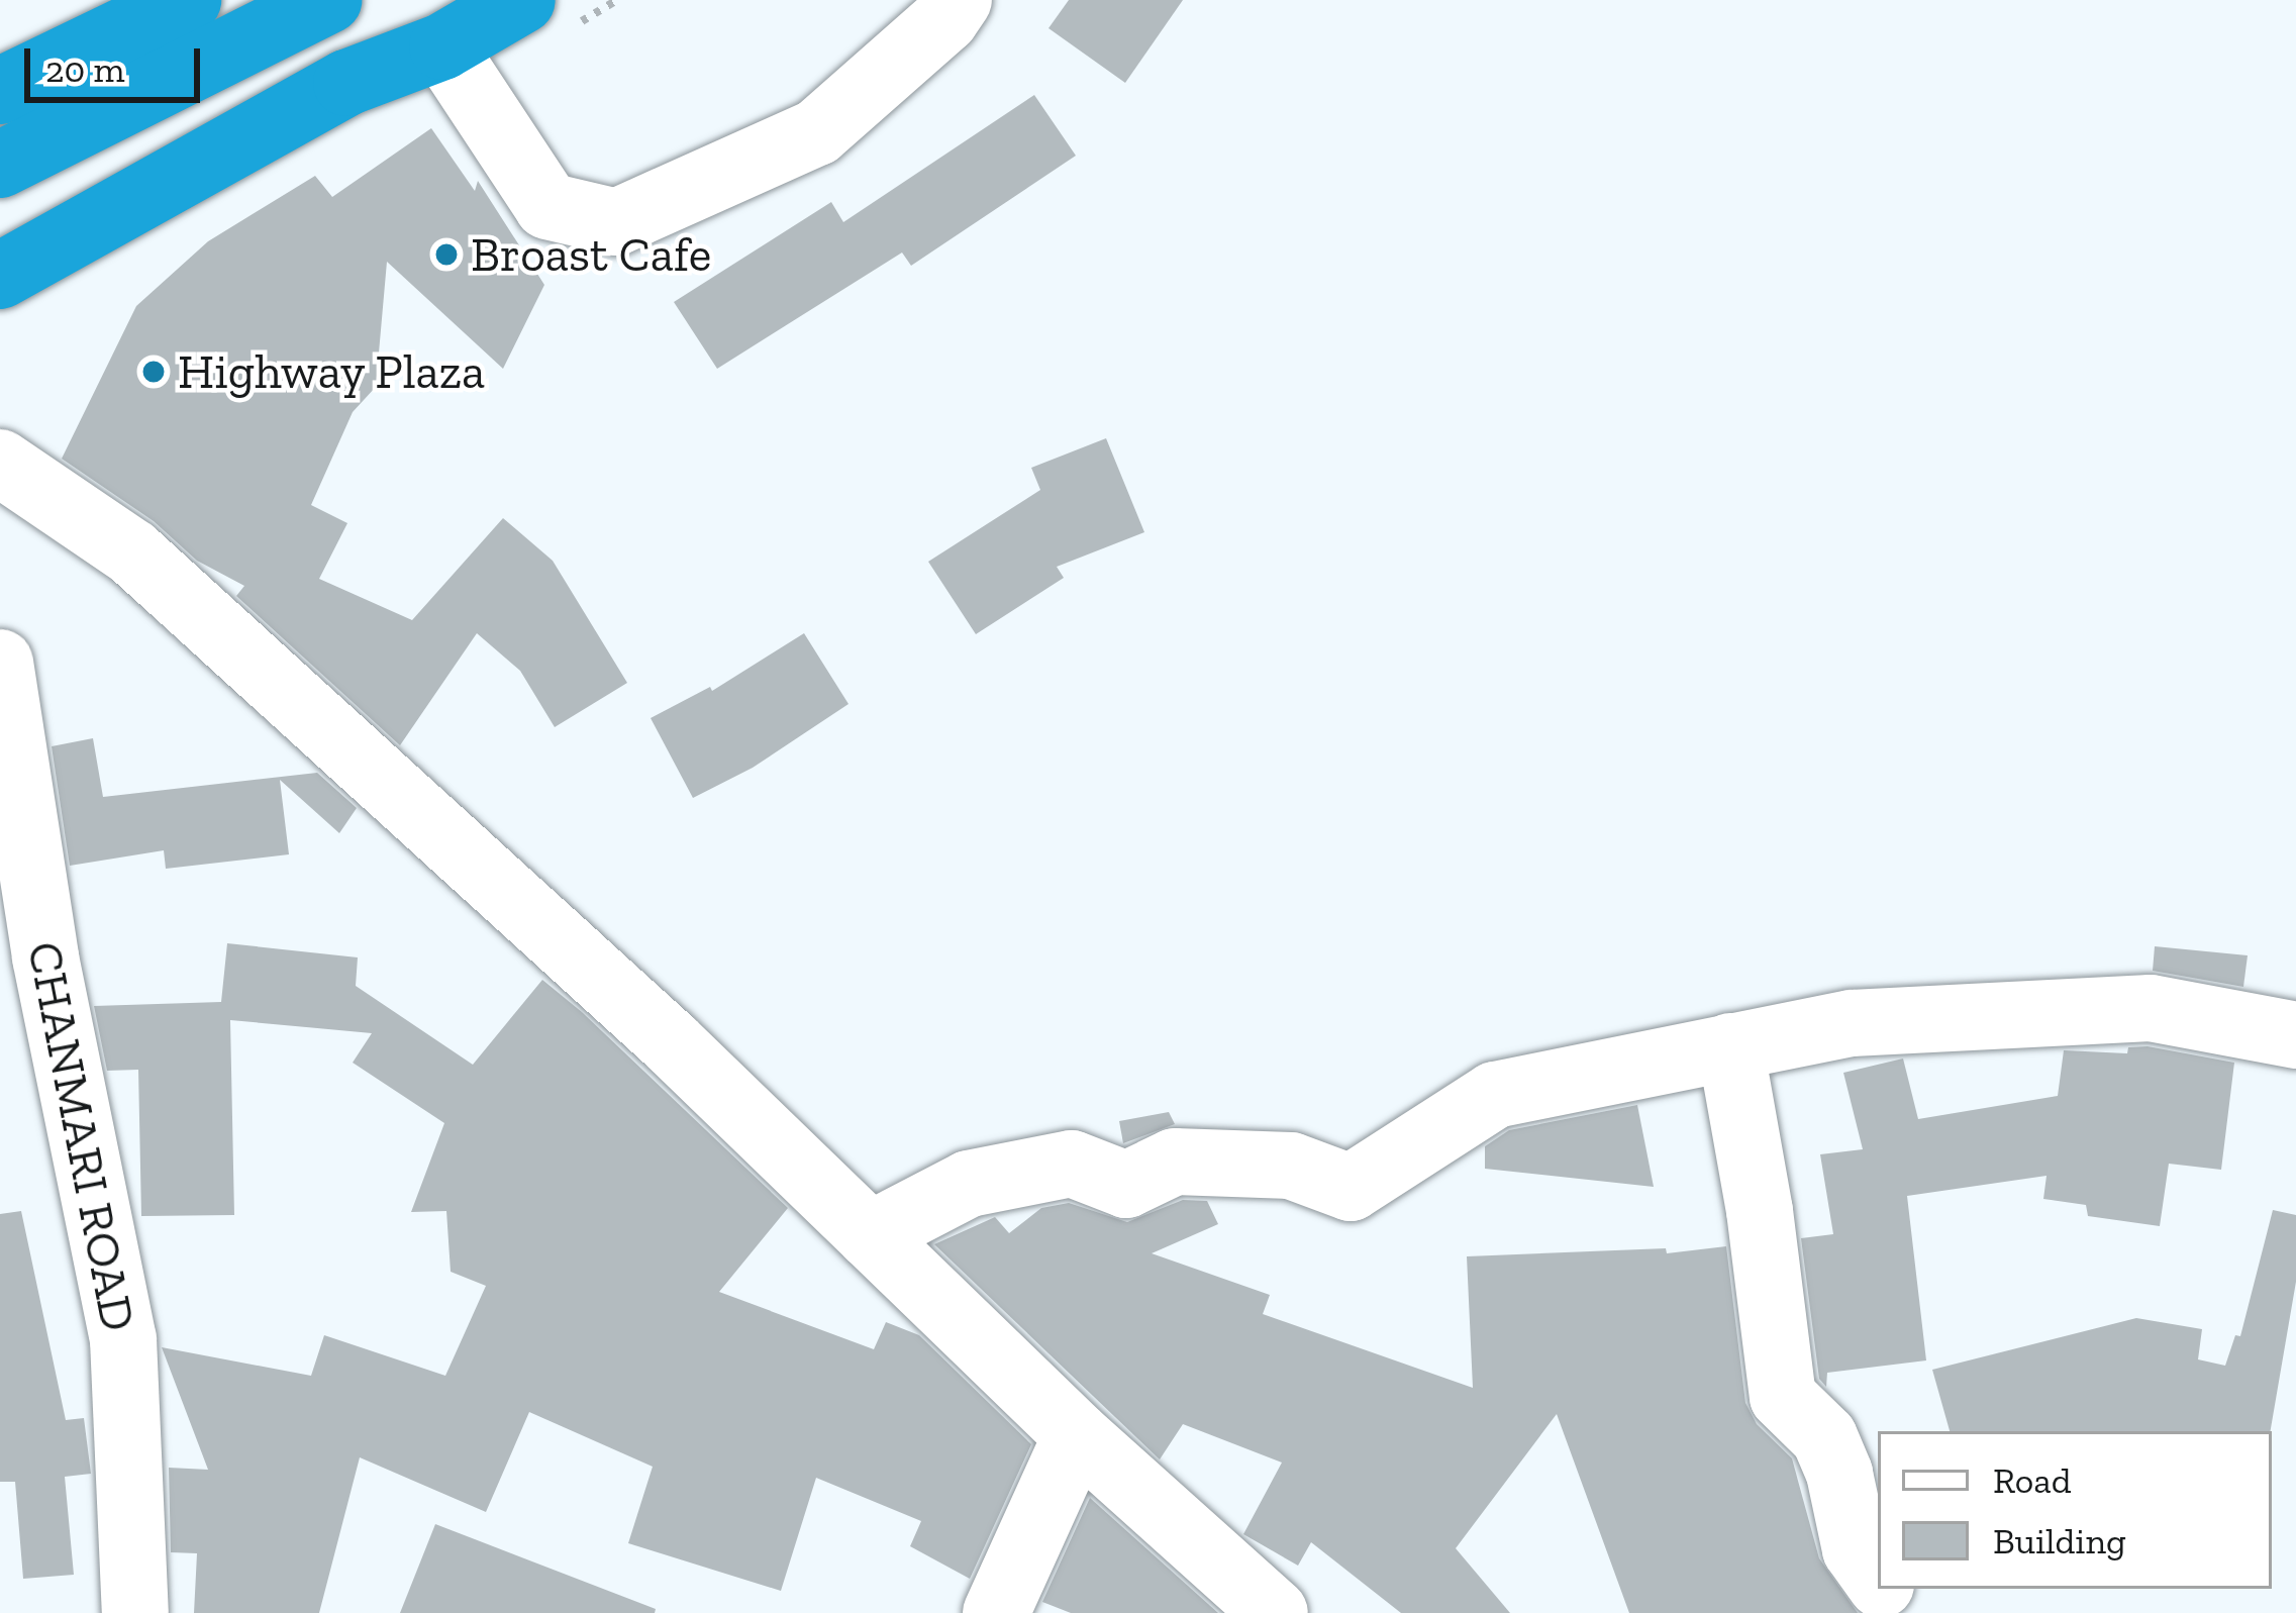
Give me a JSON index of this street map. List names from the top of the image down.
{
  "streets": {
    "street": ["CHANMARI ROAD"]
  },
  "places": ["Broast Cafe", "Highway Plaza"],
  "legend": ["Road", "Building"],
  "scale_bar": "20 m"
}
